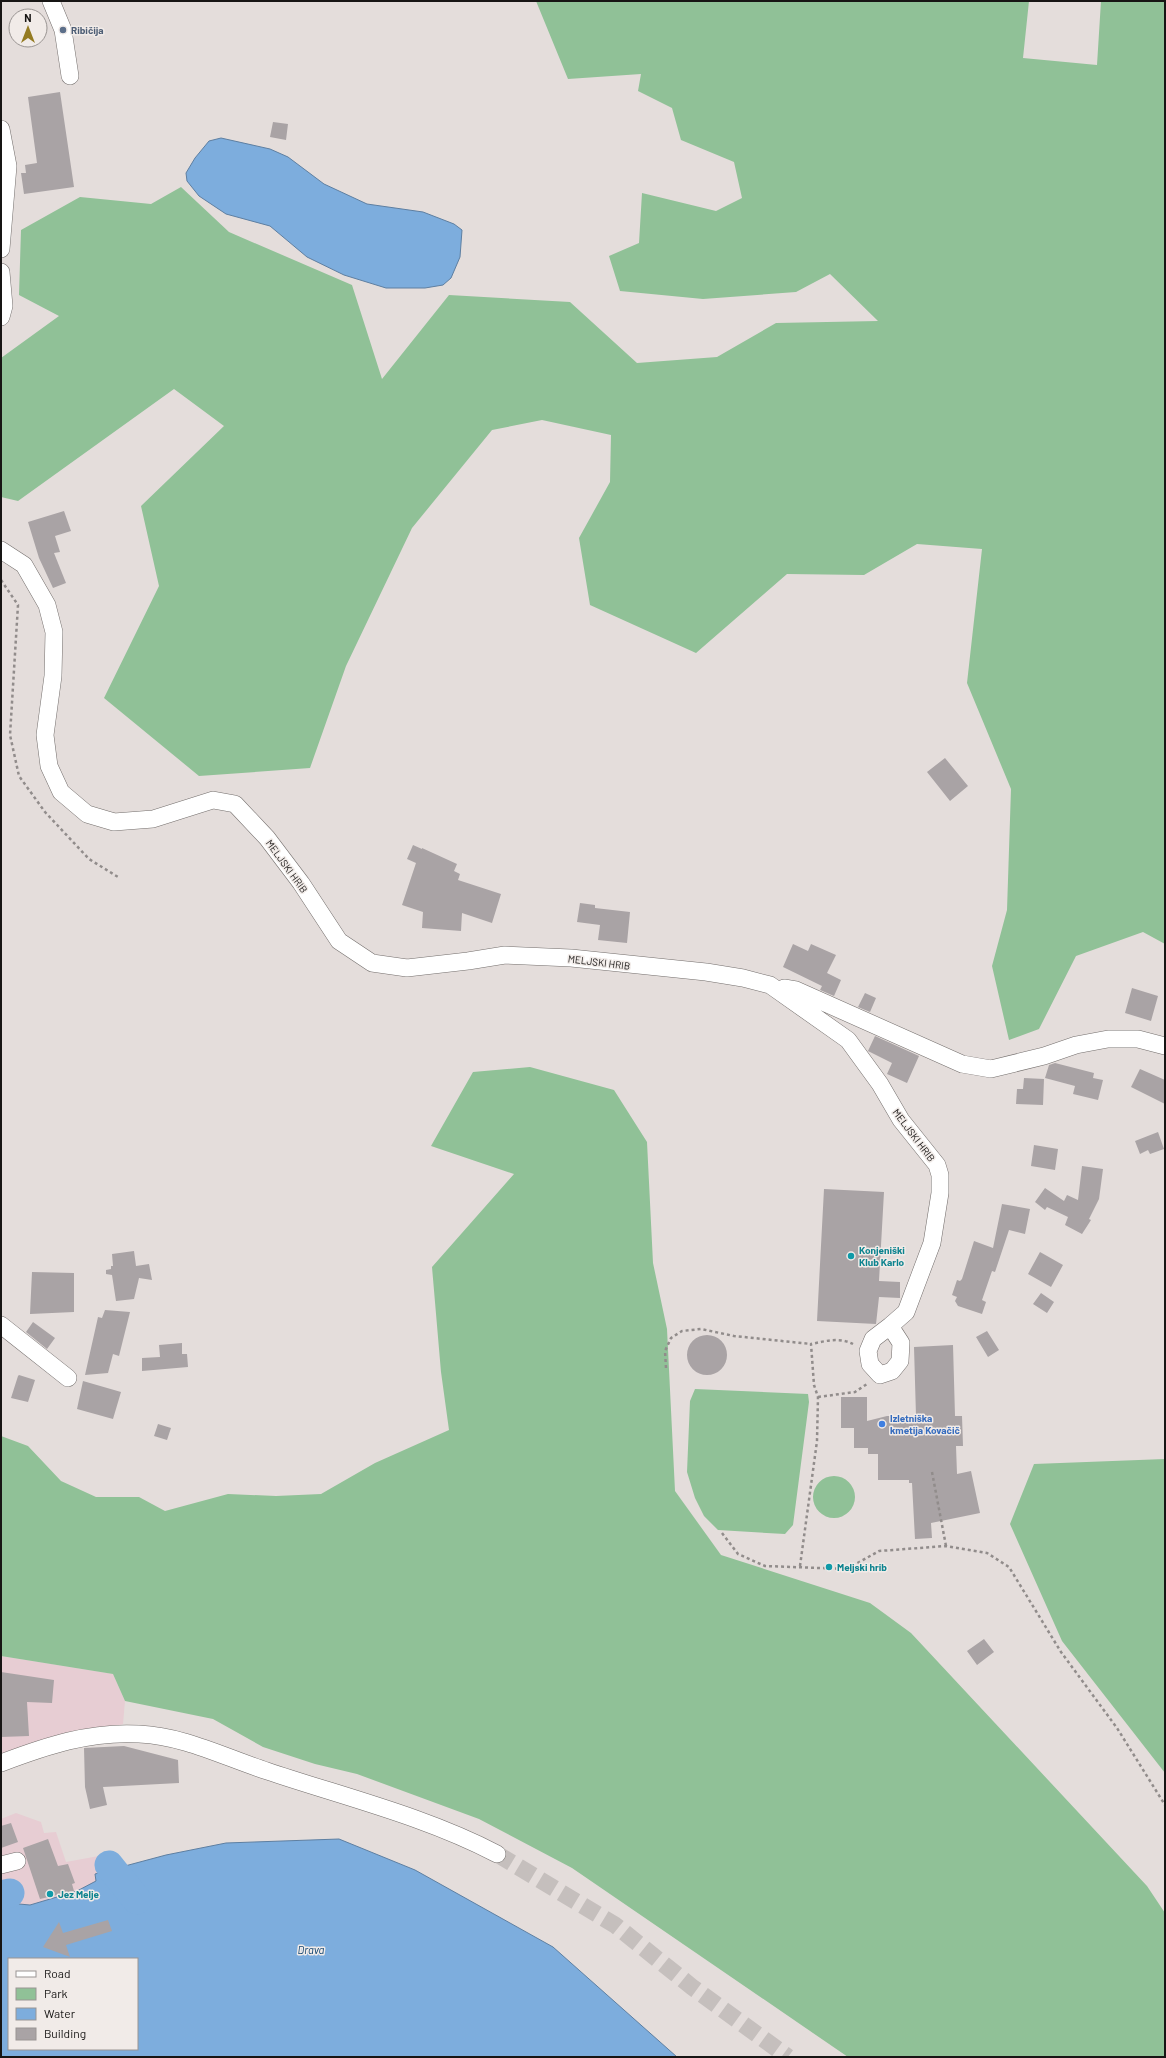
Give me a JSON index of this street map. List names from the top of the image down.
{
  "streets": {
    "street": ["MELJSKI HRIB"]
  },
  "water": ["Drava"],
  "places": [
    "Ribičija",
    "Konjeniški Klub Karlo",
    "Izletniška kmetija Kovačič",
    "Meljski hrib",
    "Jez Melje"
  ],
  "legend": [
    "Road",
    "Park",
    "Water",
    "Building"
  ],
  "north": "top"
}
